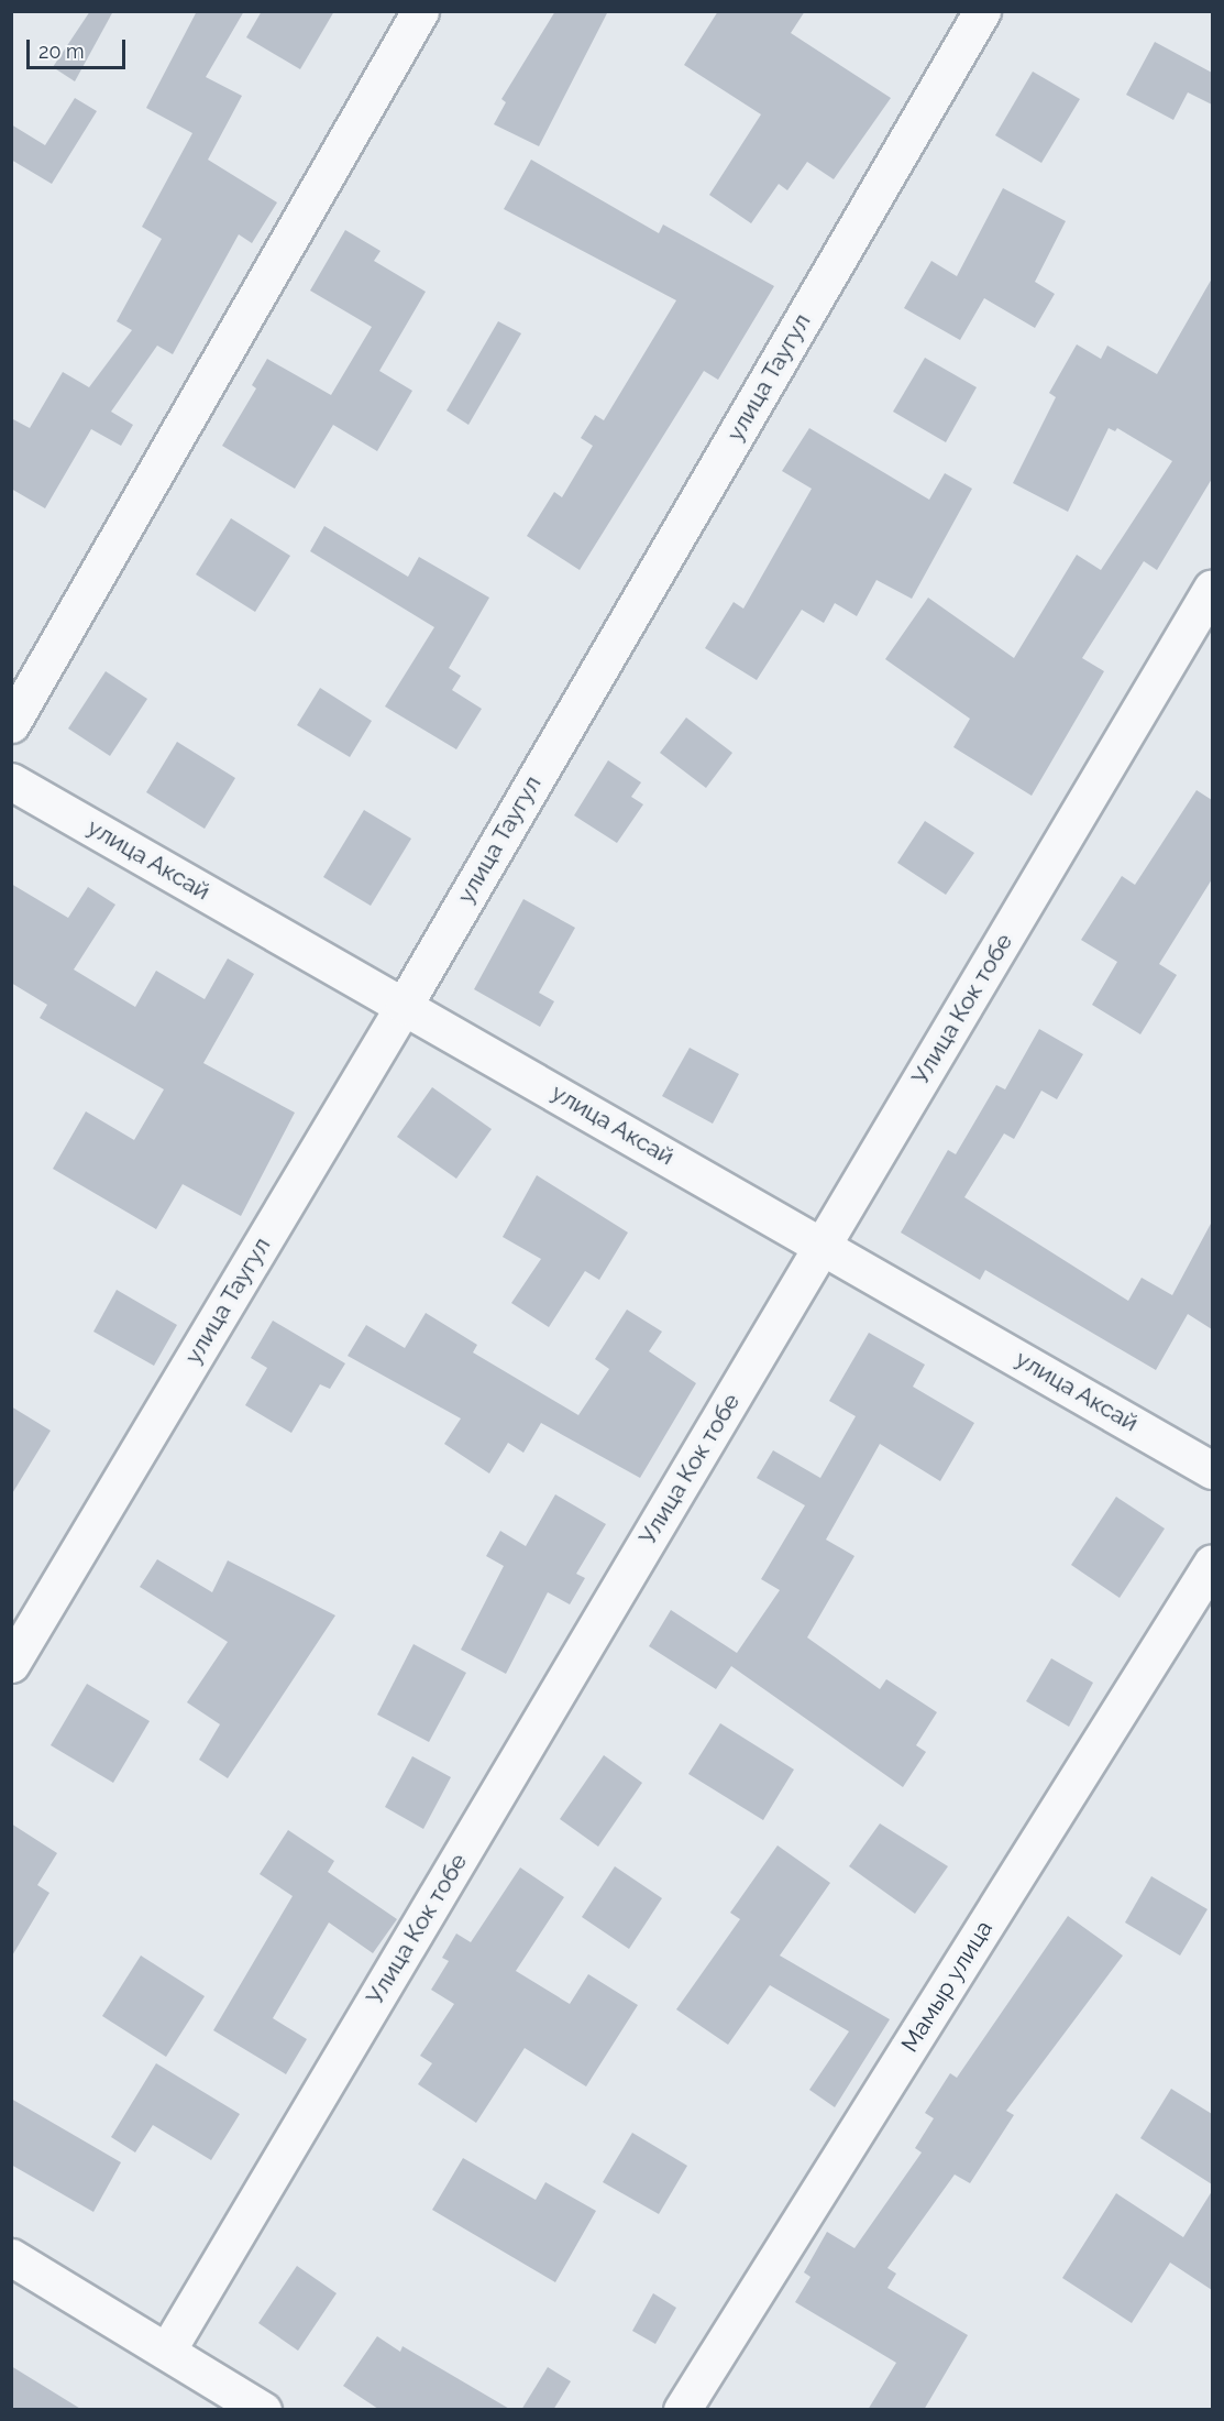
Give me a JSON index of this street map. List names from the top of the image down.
{
  "streets": {
    "street": [
      "улица Таугул",
      "улица Аксай",
      "Улица Кок тобе",
      "Мамыр улица"
    ]
  },
  "crossings": [
    ["улица Таугул", "улица Аксай"],
    ["улица Аксай", "Улица Кок тобе"]
  ],
  "scale_bar": "20 m"
}
